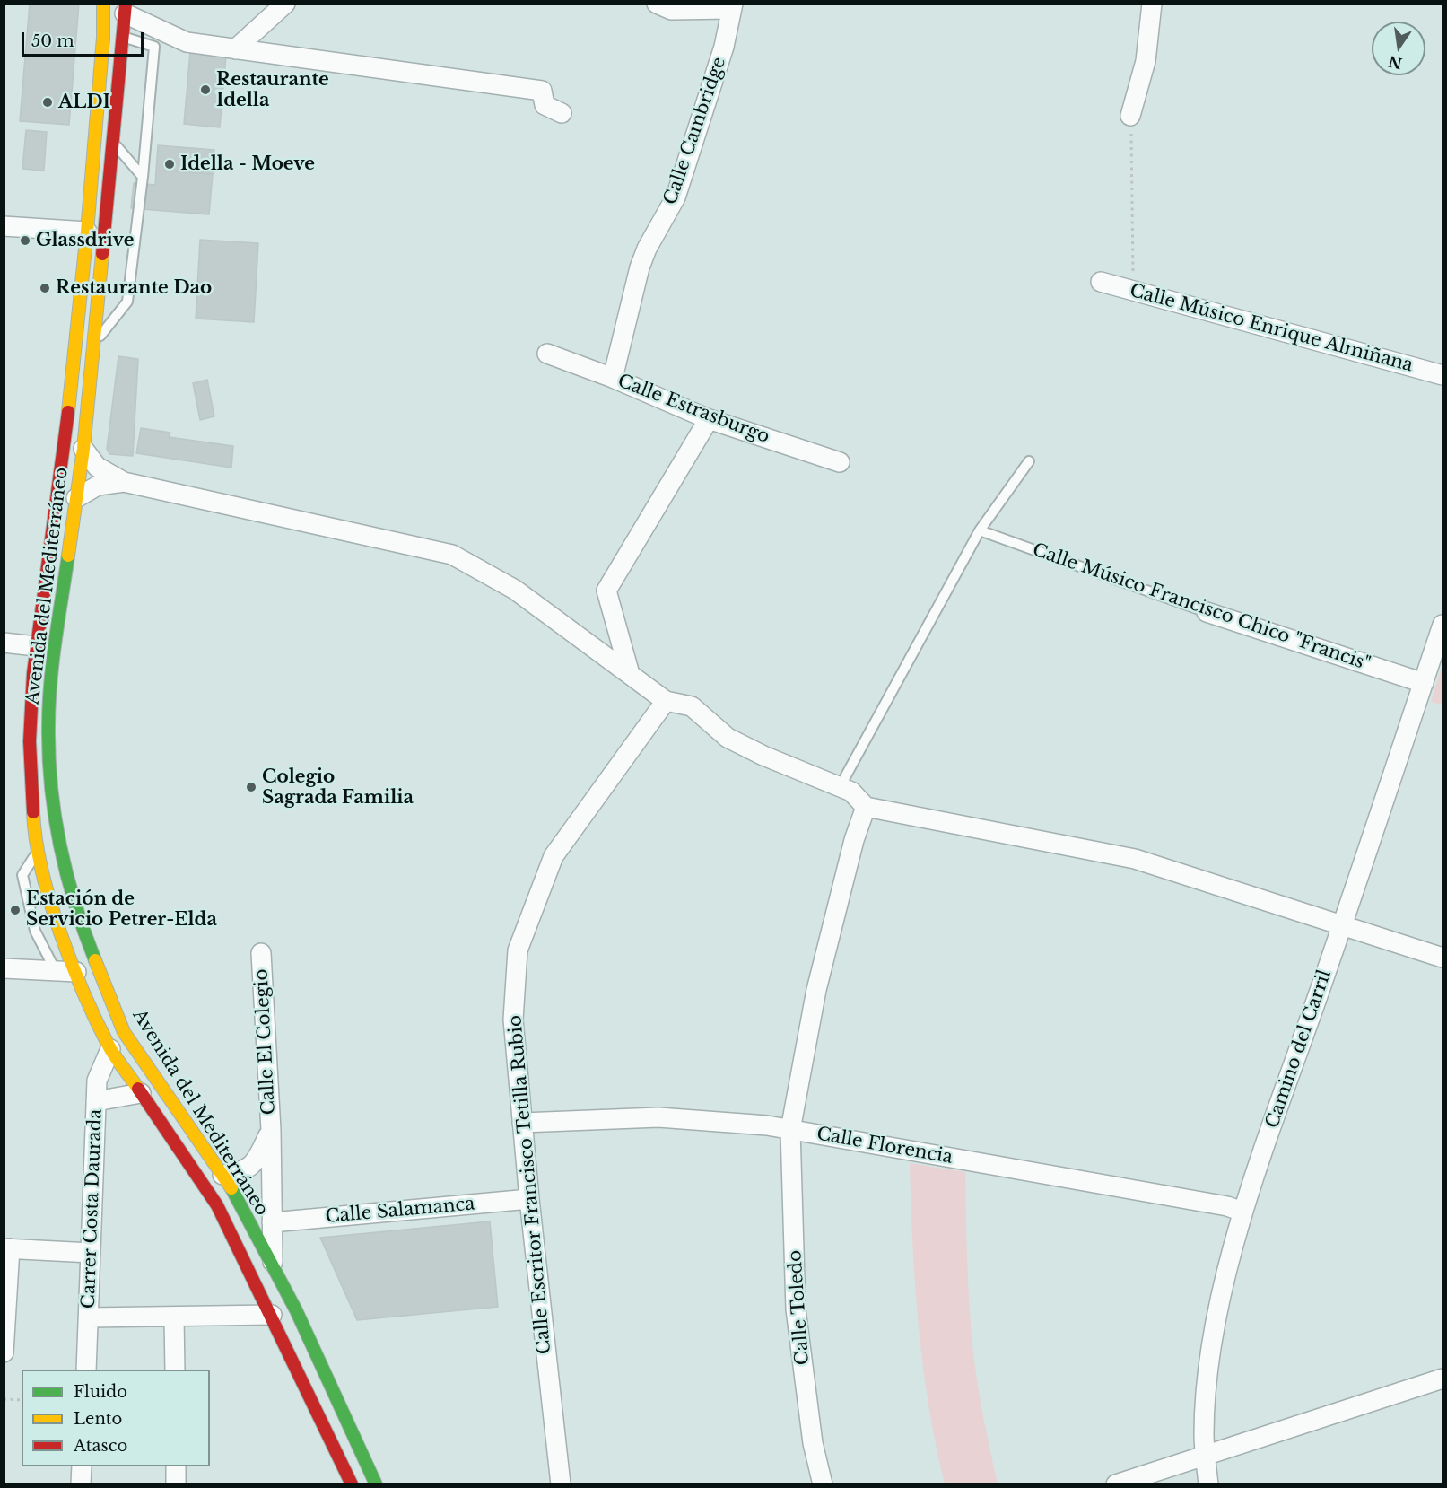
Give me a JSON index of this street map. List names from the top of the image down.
{
  "streets": {
    "street": [
      "Calle Cambridge",
      "Calle Músico Enrique Almiñana",
      "Calle Estrasburgo",
      "Avenida del Mediterráneo",
      "Calle Músico Francisco Chico \"Francis\"",
      "Calle El Colegio",
      "Camino del Carril",
      "Calle Florencia",
      "Calle Escritor Francisco Tetilla Rubio",
      "Carrer Costa Daurada",
      "Calle Salamanca",
      "Calle Toledo"
    ]
  },
  "crossings": [
    ["Calle Cambridge", "Calle Estrasburgo"],
    ["Avenida del Mediterráneo", "Calle El Colegio"],
    ["Avenida del Mediterráneo", "Carrer Costa Daurada"],
    ["Calle Músico Francisco Chico \"Francis\"", "Camino del Carril"],
    ["Calle El Colegio", "Calle Salamanca"],
    ["Camino del Carril", "Calle Florencia"],
    ["Calle Florencia", "Calle Escritor Francisco Tetilla Rubio"],
    ["Calle Florencia", "Calle Toledo"],
    ["Calle Escritor Francisco Tetilla Rubio", "Calle Salamanca"]
  ],
  "places": [
    "Restaurante Idella",
    "ALDI",
    "Idella - Moeve",
    "Glassdrive",
    "Restaurante Dao",
    "Colegio Sagrada Familia",
    "Estación de Servicio Petrer-Elda"
  ],
  "legend": ["Fluido", "Lento", "Atasco"],
  "scale_bar": "50 m",
  "north": "bottom"
}
